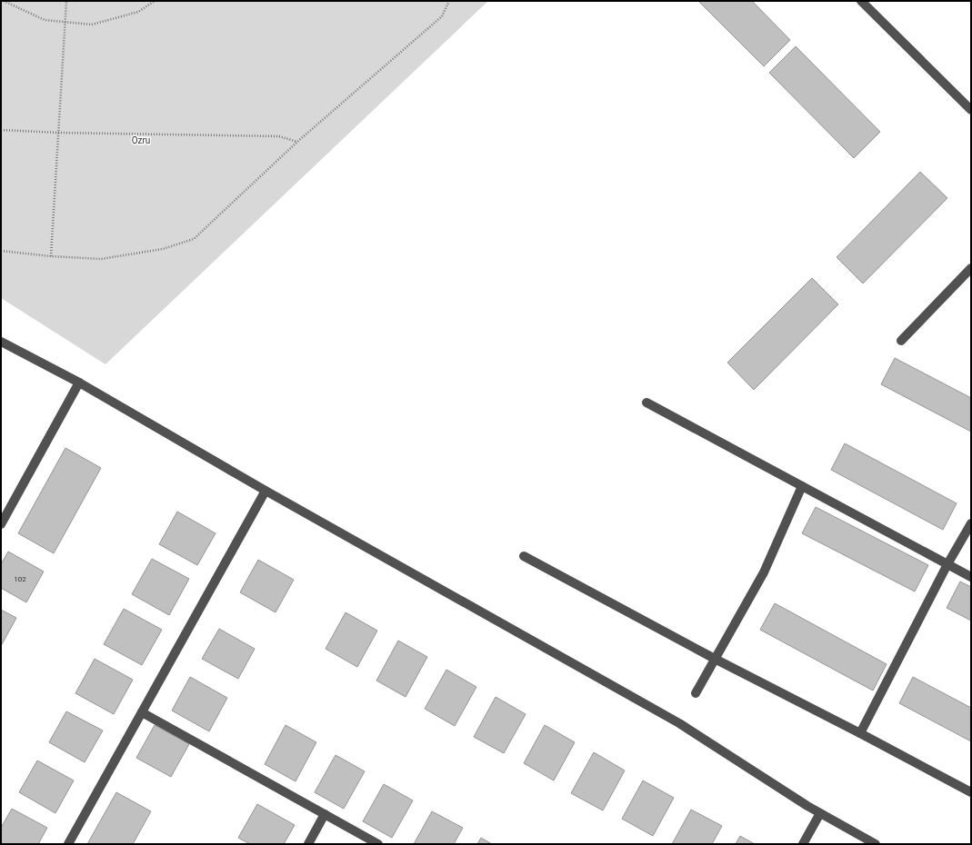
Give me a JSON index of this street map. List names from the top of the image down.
{
  "parks": ["Ozru"],
  "house_numbers": ["102"]
}
